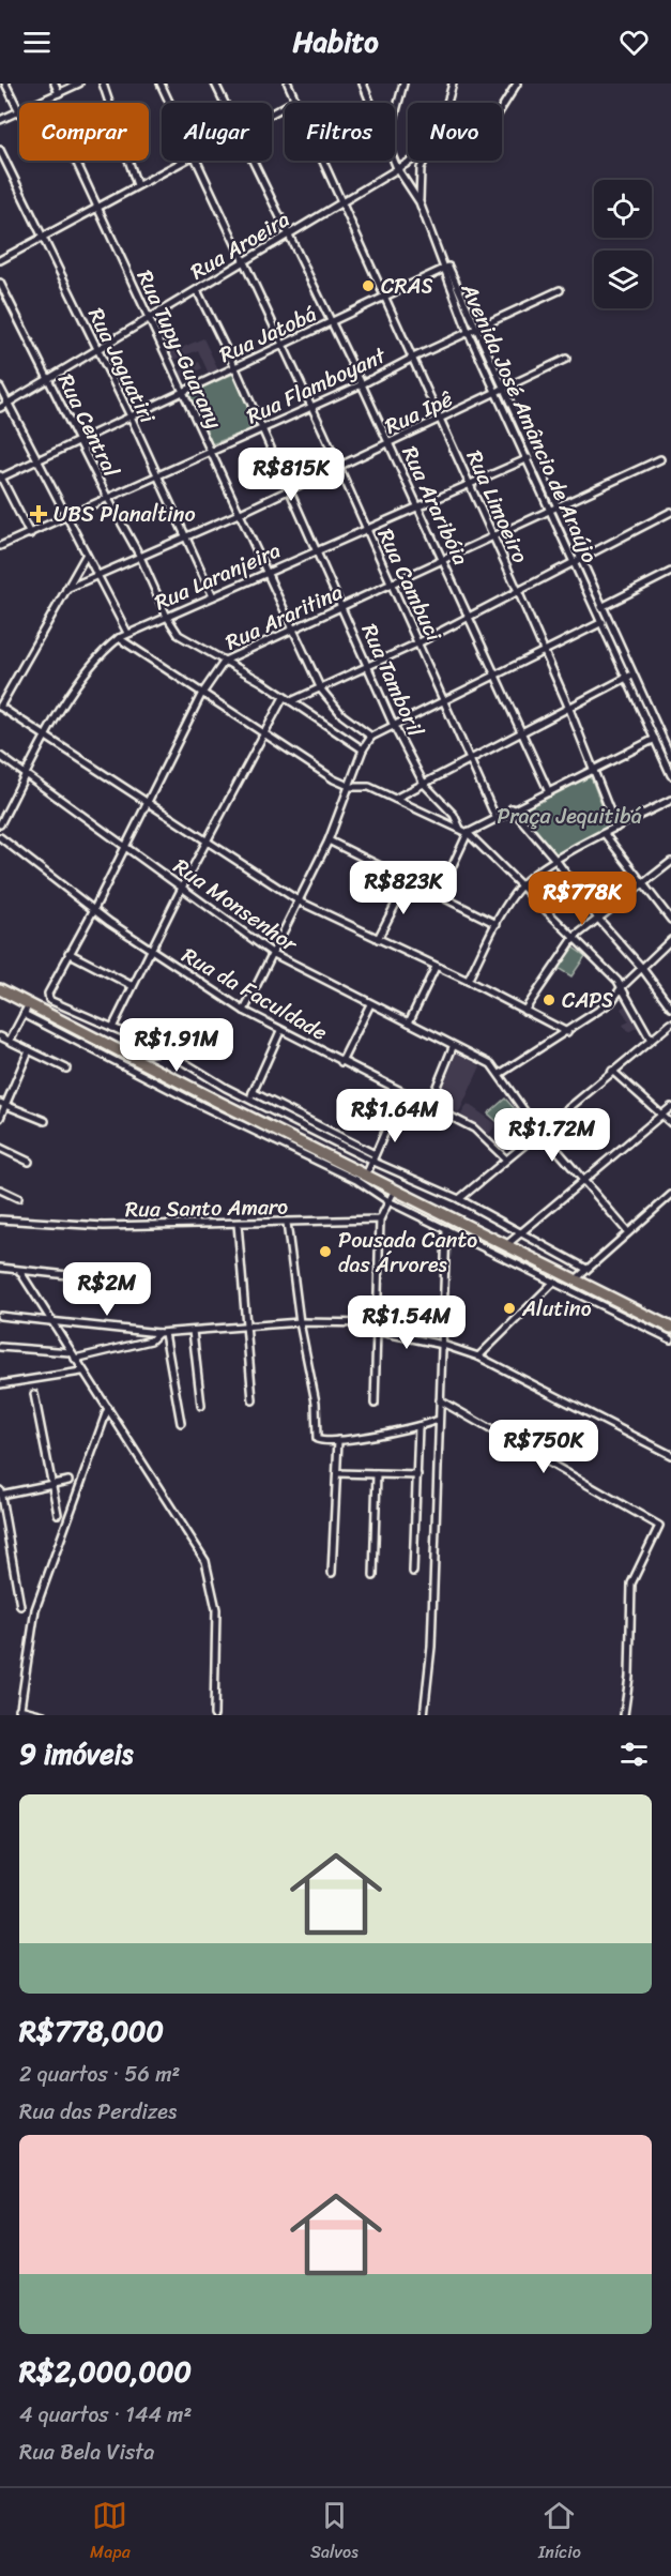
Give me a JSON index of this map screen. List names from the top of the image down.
{
  "streets": {
    "street": [
      "Rua Aroeira",
      "Rua Jatobá",
      "Rua Tupy-Guarany",
      "Rua Jaguatiri",
      "Rua Flamboyant",
      "Rua Ipê",
      "Avenida José Amâncio de Araújo",
      "Rua Central",
      "Rua Araribóia",
      "Rua Limoeiro",
      "Rua Laranjeira",
      "Rua Cambuci",
      "Rua Araritina",
      "Rua Tamboril",
      "Rua Monsenhor",
      "Rua da Faculdade",
      "Rua Santo Amaro"
    ]
  },
  "crossings": [
    ["Rua Aroeira", "Rua Tupy-Guarany"],
    ["Rua Aroeira", "Rua Jaguatiri"],
    ["Rua Aroeira", "Avenida José Amâncio de Araújo"],
    ["Rua Aroeira", "Rua Central"],
    ["Rua Aroeira", "Rua Araribóia"],
    ["Rua Aroeira", "Rua Limoeiro"],
    ["Rua Aroeira", "Rua Cambuci"],
    ["Rua Aroeira", "Rua Tamboril"],
    ["Rua Jatobá", "Rua Tupy-Guarany"],
    ["Rua Jatobá", "Rua Jaguatiri"],
    ["Rua Jatobá", "Avenida José Amâncio de Araújo"],
    ["Rua Jatobá", "Rua Central"],
    ["Rua Jatobá", "Rua Araribóia"],
    ["Rua Jatobá", "Rua Limoeiro"],
    ["Rua Jatobá", "Rua Cambuci"],
    ["Rua Jatobá", "Rua Tamboril"],
    ["Rua Tupy-Guarany", "Rua Flamboyant"],
    ["Rua Tupy-Guarany", "Rua Ipê"],
    ["Rua Tupy-Guarany", "Rua Laranjeira"],
    ["Rua Tupy-Guarany", "Rua Araritina"],
    ["Rua Jaguatiri", "Rua Flamboyant"],
    ["Rua Jaguatiri", "Rua Ipê"],
    ["Rua Jaguatiri", "Rua Laranjeira"],
    ["Rua Flamboyant", "Avenida José Amâncio de Araújo"],
    ["Rua Flamboyant", "Rua Central"],
    ["Rua Flamboyant", "Rua Araribóia"],
    ["Rua Flamboyant", "Rua Limoeiro"],
    ["Rua Flamboyant", "Rua Cambuci"],
    ["Rua Flamboyant", "Rua Tamboril"],
    ["Rua Ipê", "Avenida José Amâncio de Araújo"],
    ["Rua Ipê", "Rua Central"],
    ["Rua Ipê", "Rua Araribóia"],
    ["Rua Ipê", "Rua Limoeiro"],
    ["Rua Ipê", "Rua Cambuci"],
    ["Rua Ipê", "Rua Tamboril"],
    ["Avenida José Amâncio de Araújo", "Rua Laranjeira"],
    ["Avenida José Amâncio de Araújo", "Rua Araritina"],
    ["Rua Central", "Rua Laranjeira"],
    ["Rua Central", "Rua Araritina"],
    ["Rua Araribóia", "Rua Laranjeira"],
    ["Rua Araribóia", "Rua Araritina"],
    ["Rua Limoeiro", "Rua Laranjeira"],
    ["Rua Limoeiro", "Rua Araritina"],
    ["Rua Laranjeira", "Rua Cambuci"],
    ["Rua Laranjeira", "Rua Tamboril"],
    ["Rua Laranjeira", "Rua Monsenhor"],
    ["Rua Cambuci", "Rua Araritina"],
    ["Rua Araritina", "Rua Tamboril"],
    ["Rua Araritina", "Rua Monsenhor"],
    ["Rua Araritina", "Rua da Faculdade"]
  ],
  "parks": ["Praça Jequitibá"],
  "places": {
    "other": [
      "CRAS",
      "CAPS",
      "Pousada Canto das Árvores",
      "Alutino"
    ],
    "health": ["UBS Planaltino"]
  },
  "page": {
    "header": "Habito",
    "chip": [
      "Comprar",
      "Alugar",
      "Filtros",
      "Novo"
    ],
    "price": [
      "R$815K",
      "R$823K",
      "R$778K",
      "R$1.91M",
      "R$1.64M",
      "R$1.72M",
      "R$2M",
      "R$1.54M",
      "R$750K"
    ],
    "heading": "9 imóveis",
    "list": [
      {
        "name": "R$778,000",
        "note": "2 quartos · 56 m² · Rua das Perdizes"
      },
      {
        "name": "R$2,000,000",
        "note": "4 quartos · 144 m² · Rua Bela Vista"
      }
    ],
    "tabs": ["Mapa", "Salvos", "Início"]
  }
}
